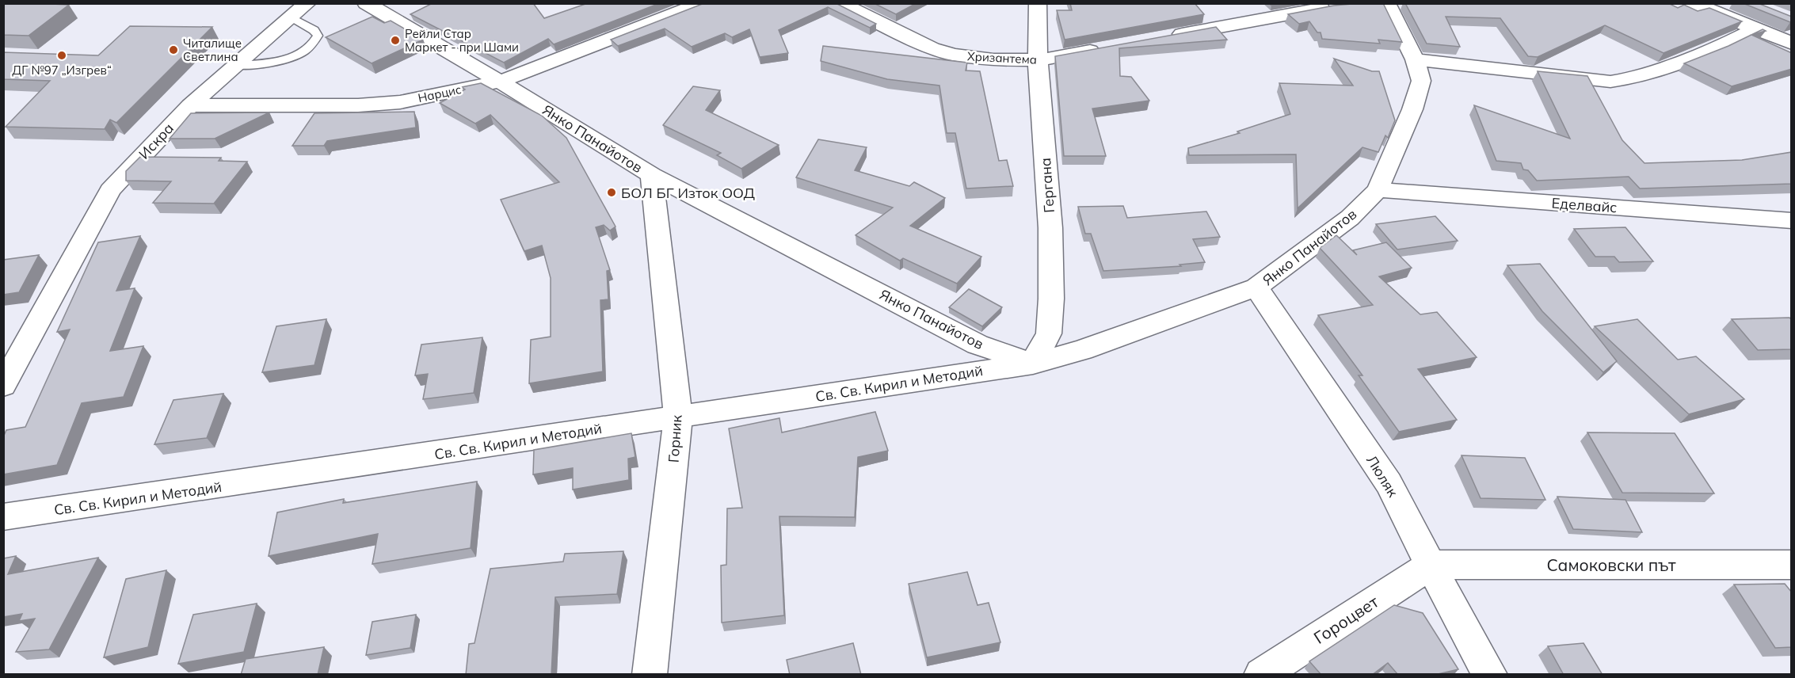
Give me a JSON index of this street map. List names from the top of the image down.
{
  "streets": {
    "street": [
      "Хризантема",
      "Нарцис",
      "Янко Панайотов",
      "Искра",
      "Гергана",
      "Еделвайс",
      "Св. Св. Кирил и Методий",
      "Горник",
      "Люляк",
      "Самоковски път",
      "Гороцвет"
    ]
  },
  "crossings": [
    ["Хризантема", "Гергана"],
    ["Нарцис", "Янко Панайотов"],
    ["Нарцис", "Искра"],
    ["Янко Панайотов", "Гергана"],
    ["Янко Панайотов", "Еделвайс"],
    ["Янко Панайотов", "Св. Св. Кирил и Методий"],
    ["Янко Панайотов", "Горник"],
    ["Янко Панайотов", "Люляк"],
    ["Гергана", "Св. Св. Кирил и Методий"],
    ["Св. Св. Кирил и Методий", "Горник"],
    ["Люляк", "Самоковски път"],
    ["Люляк", "Гороцвет"],
    ["Самоковски път", "Гороцвет"]
  ],
  "places": [
    "Рейли Стар Маркет - при Шами",
    "Читалище Светлина",
    "ДГ №97 „Изгрев“",
    "БОЛ БГ Изток ООД"
  ]
}
